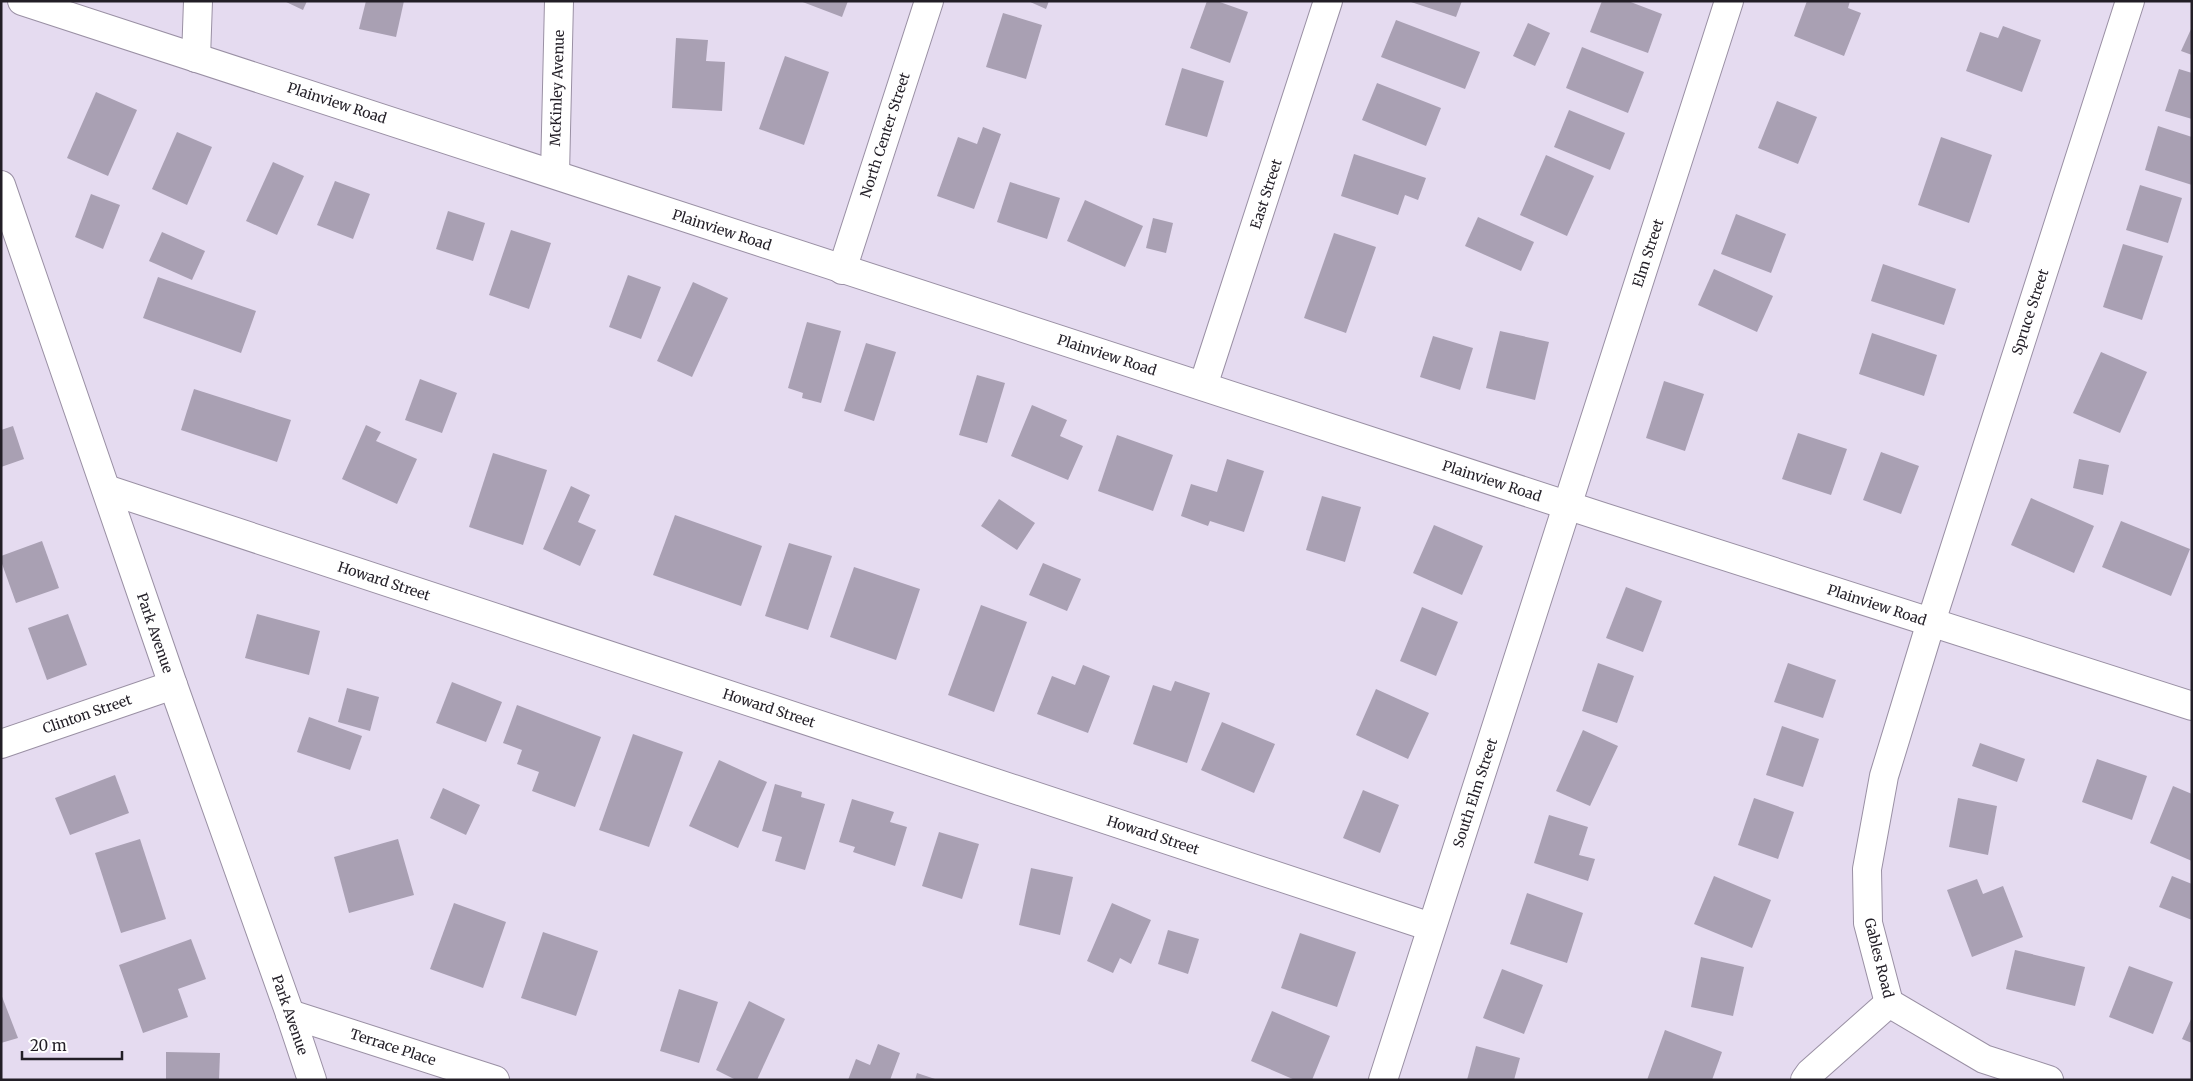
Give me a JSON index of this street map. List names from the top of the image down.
{
  "streets": {
    "street": [
      "McKinley Avenue",
      "Plainview Road",
      "North Center Street",
      "East Street",
      "Elm Street",
      "Spruce Street",
      "Howard Street",
      "Park Avenue",
      "Clinton Street",
      "South Elm Street",
      "Gables Road",
      "Terrace Place"
    ]
  },
  "crossings": [
    ["McKinley Avenue", "Plainview Road"],
    ["Plainview Road", "North Center Street"],
    ["Plainview Road", "East Street"],
    ["Plainview Road", "Elm Street"],
    ["Plainview Road", "Spruce Street"],
    ["Plainview Road", "South Elm Street"],
    ["Plainview Road", "Gables Road"],
    ["Elm Street", "South Elm Street"],
    ["Spruce Street", "Gables Road"],
    ["Howard Street", "Park Avenue"],
    ["Howard Street", "South Elm Street"],
    ["Park Avenue", "Clinton Street"],
    ["Park Avenue", "Terrace Place"]
  ],
  "scale_bar": "20 m"
}
